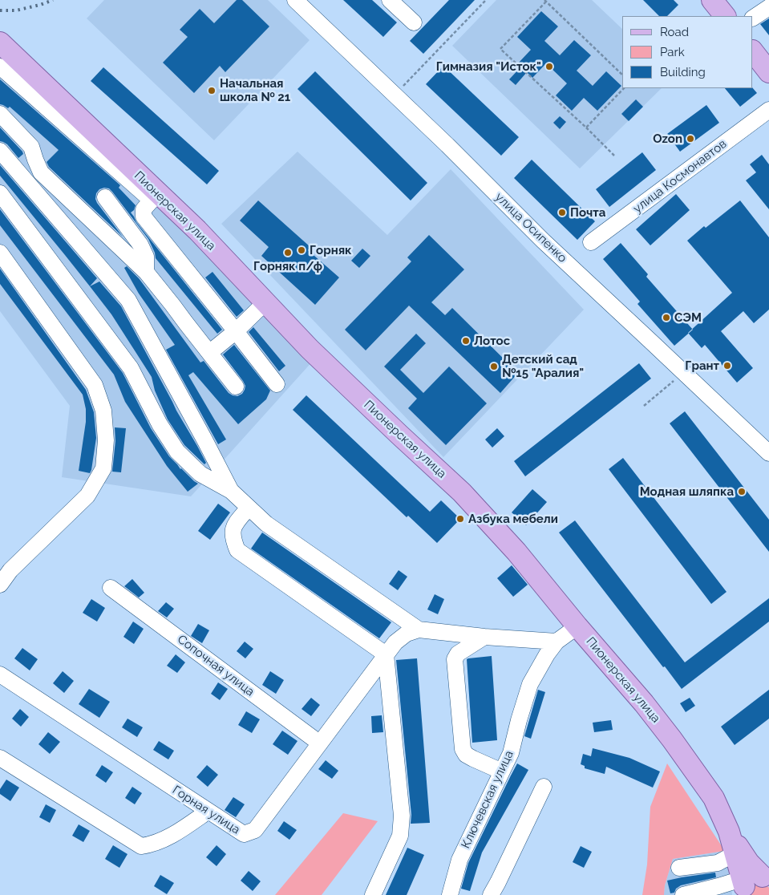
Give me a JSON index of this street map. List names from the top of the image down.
{
  "streets": {
    "main road": ["Пионерская улица"],
    "street": [
      "улица Космонавтов",
      "улица Осипенко",
      "Сопочная улица",
      "Ключевская улица",
      "Горная улица"
    ]
  },
  "crossings": [
    ["Пионерская улица", "Ключевская улица"],
    ["Сопочная улица", "Горная улица"]
  ],
  "places": [
    "Гимназия \"Исток\"",
    "Начальная школа № 21",
    "Ozon",
    "Почта",
    "Горняк",
    "Горняк п/ф",
    "СЭМ",
    "Лотос",
    "Грант",
    "Детский сад №15 \"Аралия\"",
    "Модная шляпка",
    "Азбука мебели"
  ],
  "legend": ["Road", "Park", "Building"]
}
